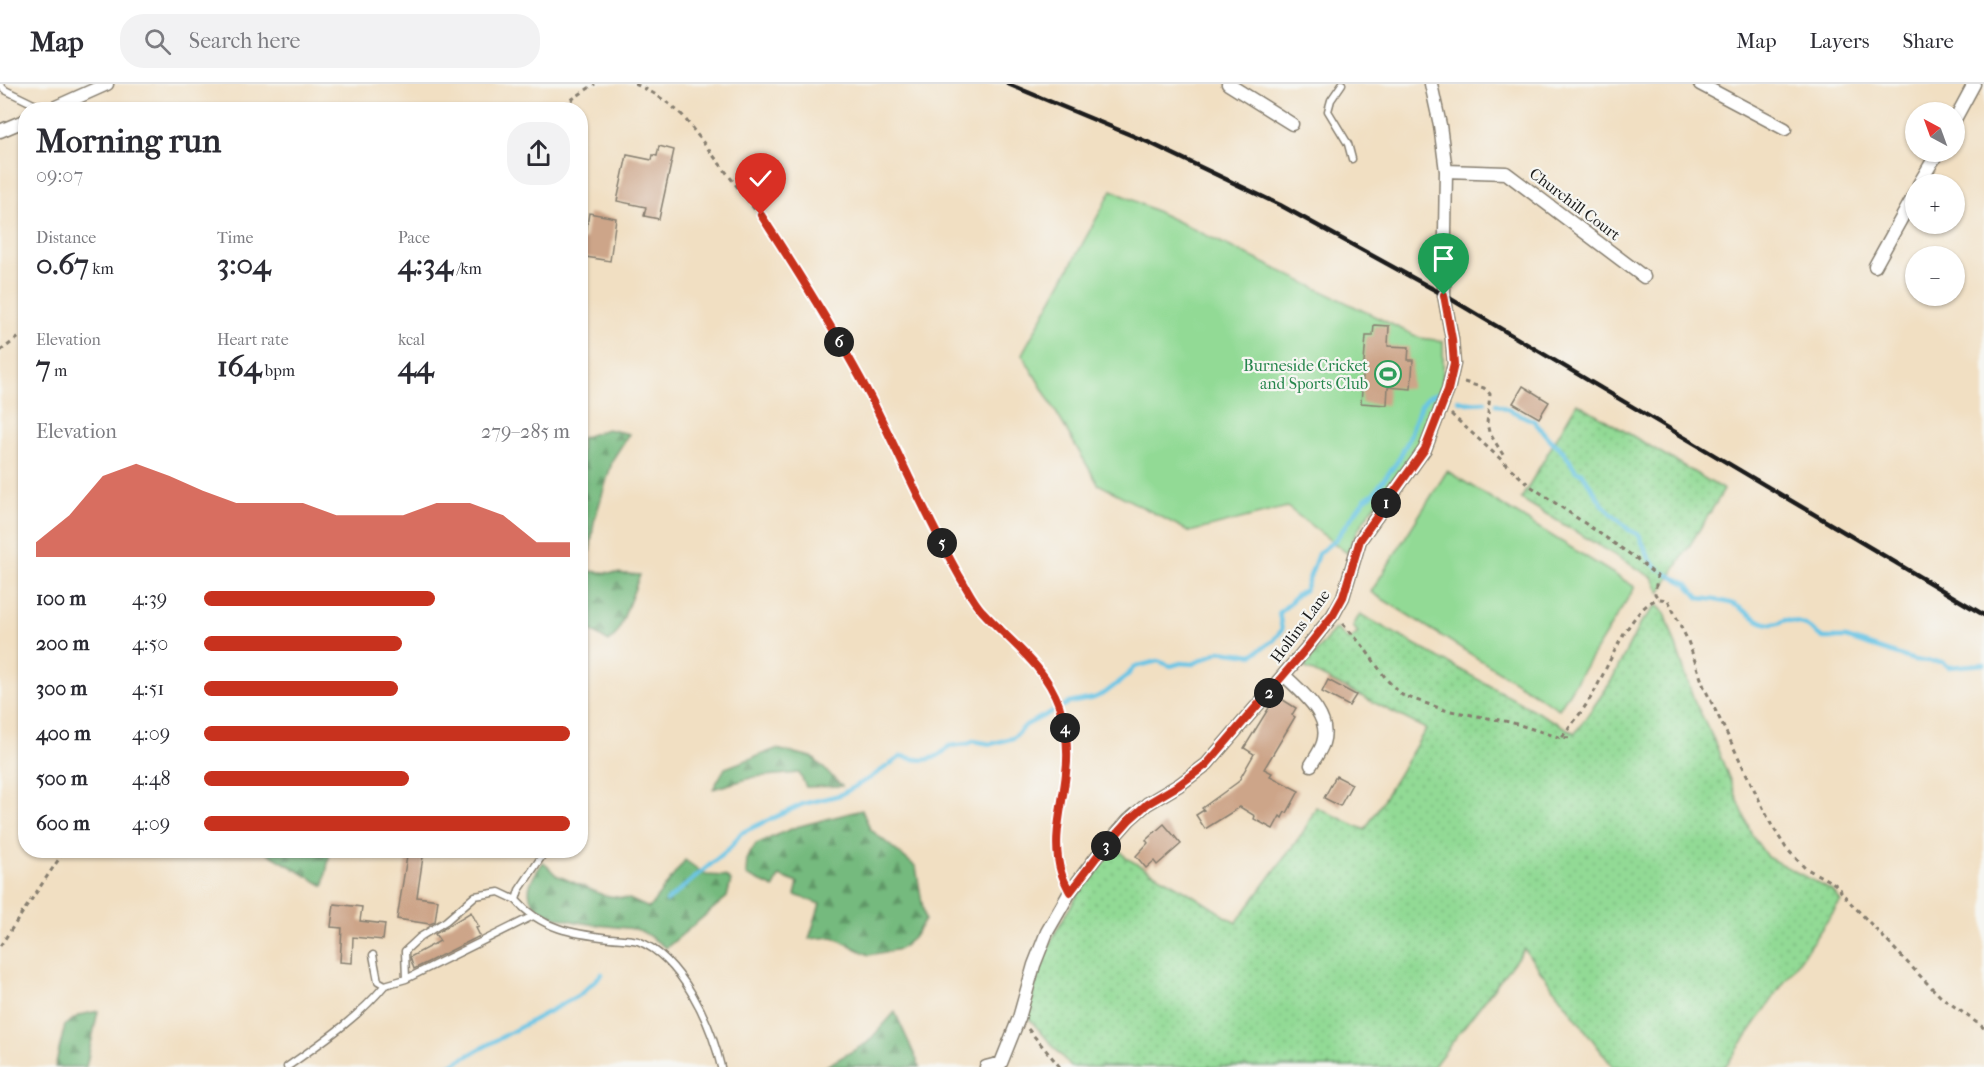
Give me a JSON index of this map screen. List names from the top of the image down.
{
  "streets": {
    "street": ["Churchill Court", "Hollins Lane"]
  },
  "crossings": [
    ["Churchill Court", "Hollins Lane"]
  ],
  "places": {
    "sports": ["Burneside Cricket and Sports Club"]
  },
  "north": "top left",
  "page": {
    "header": "Map",
    "search": "Search here",
    "nav": ["Map", "Layers", "Share"],
    "map_buttons": ["+", "−"],
    "heading": ["Morning run", "09:07"],
    "stats": [
      ["Distance", "0.67 km"],
      ["Time", "3:04"],
      ["Pace", "4:34 /km"],
      ["Elevation", "7 m"],
      ["Heart rate", "164 bpm"],
      ["kcal", "44"]
    ],
    "pins": [
      "6",
      "1",
      "5",
      "2",
      "4",
      "3"
    ],
    "chart": ["Elevation", "279–285 m"],
    "list": [
      {
        "name": "100 m",
        "note": "4:39"
      },
      {
        "name": "200 m",
        "note": "4:50"
      },
      {
        "name": "300 m",
        "note": "4:51"
      },
      {
        "name": "400 m",
        "note": "4:09"
      },
      {
        "name": "500 m",
        "note": "4:48"
      },
      {
        "name": "600 m",
        "note": "4:09"
      }
    ]
  }
}
